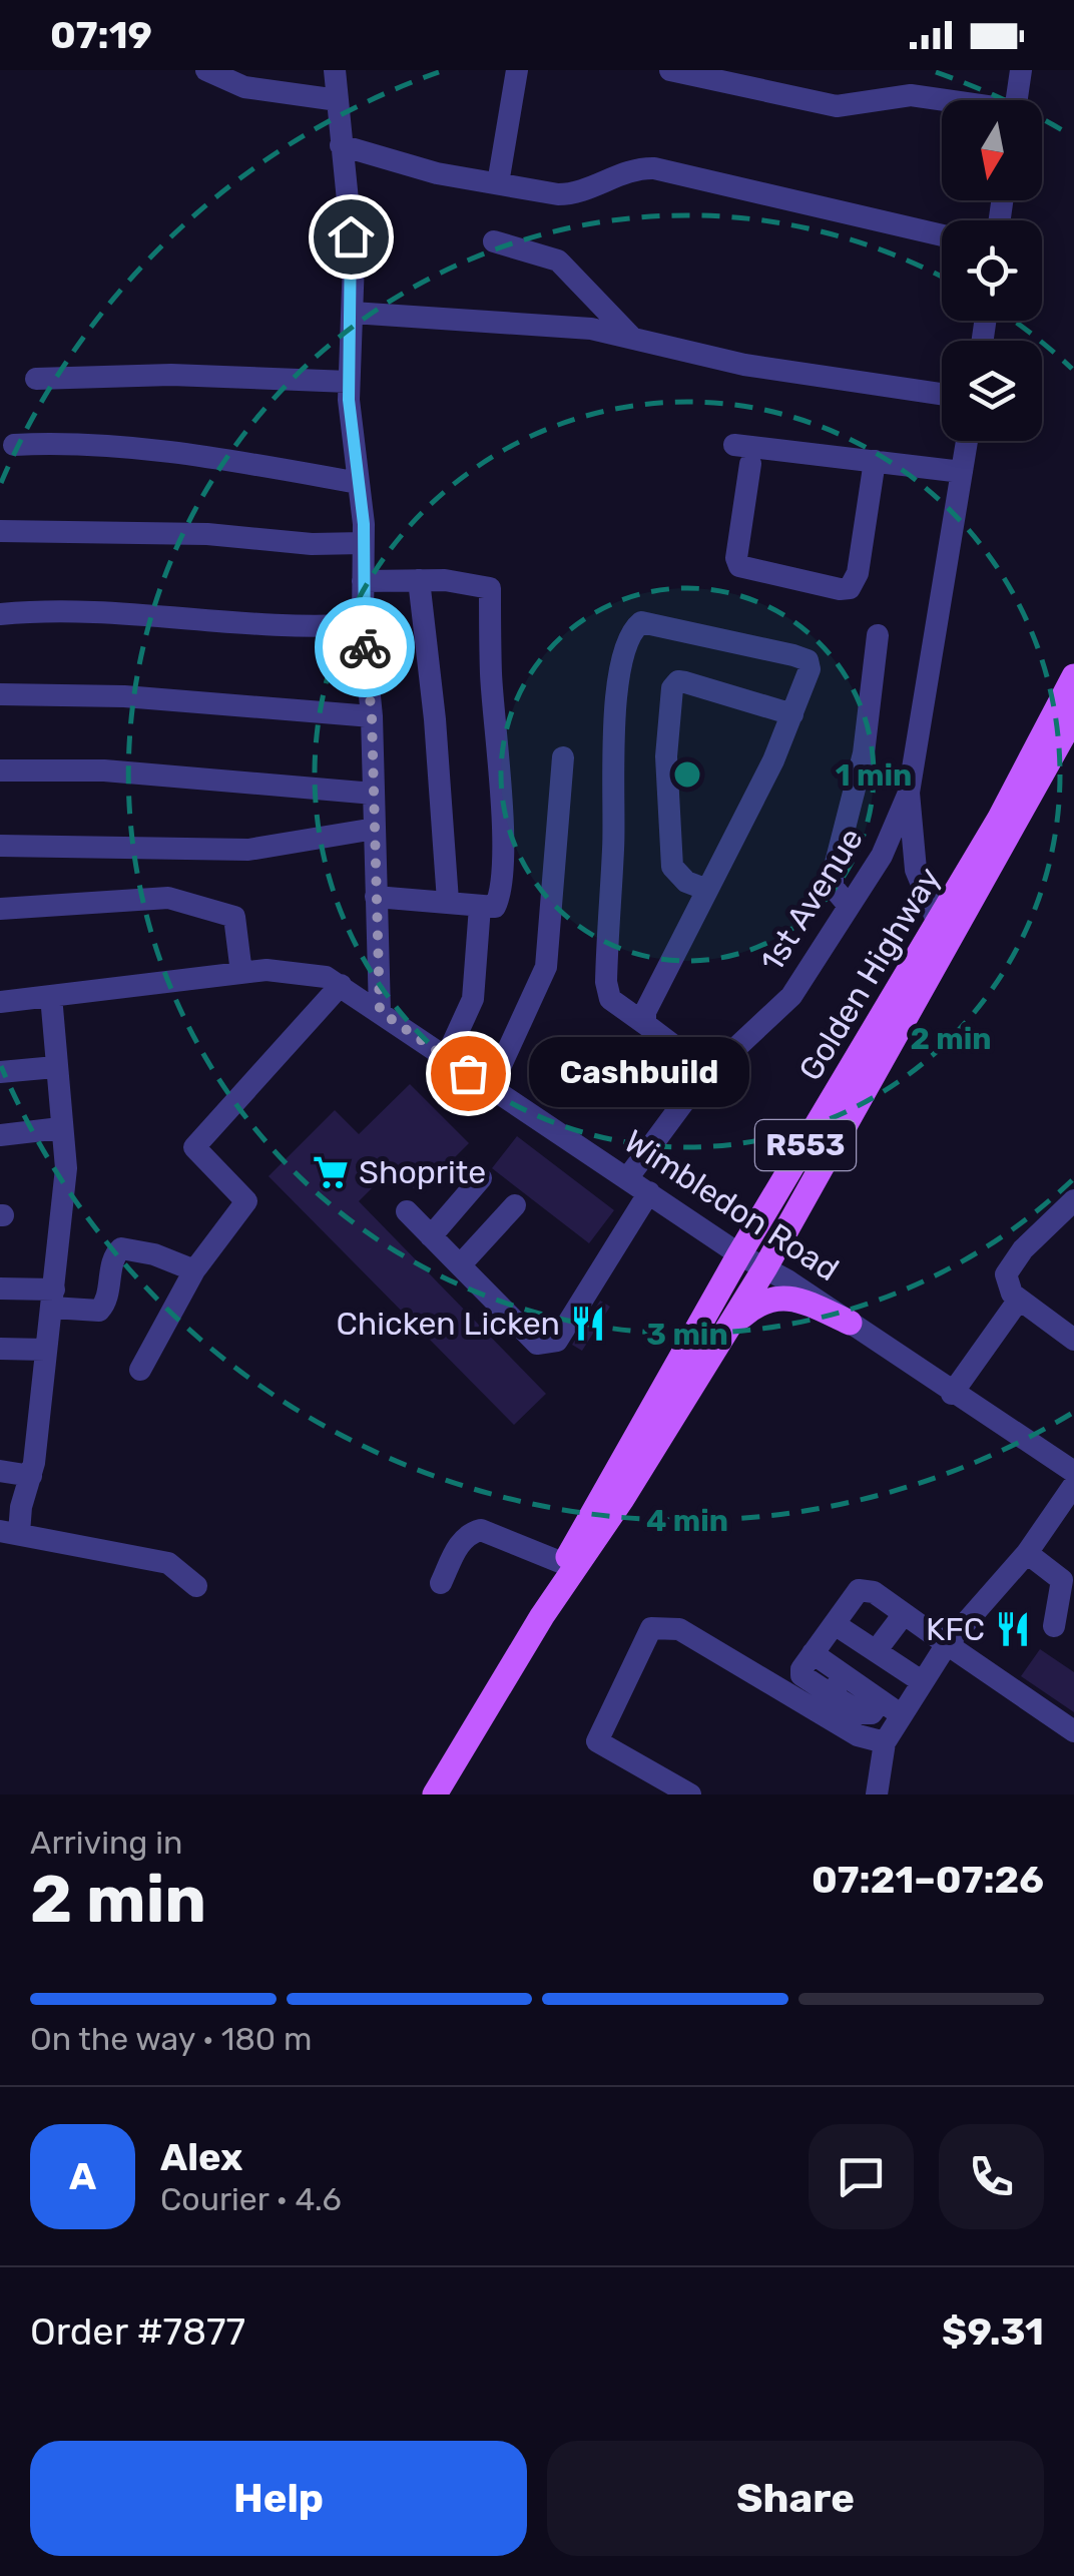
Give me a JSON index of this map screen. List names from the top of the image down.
{
  "streets": {
    "main road": ["Golden Highway", "R553"],
    "street": ["1st Avenue", "Wimbledon Road"]
  },
  "crossings": [
    ["1st Avenue", "Wimbledon Road"],
    ["Golden Highway", "Wimbledon Road"]
  ],
  "places": {
    "other": ["Cashbuild"],
    "supermarket": ["Shoprite"],
    "restaurant": ["Chicken Licken", "KFC"]
  },
  "north": "bottom",
  "page": {
    "status": "07:19",
    "bubble": "Cashbuild",
    "heading": ["2 min", "Arriving in", "07:21–07:26"],
    "panel": [
      "Alex",
      "Courier · 4.6",
      "Order #7877",
      "$9.31"
    ],
    "bar": "On the way · 180 m",
    "round": "A",
    "buttons": ["Help", "Share"]
  },
  "rings": [
    "1 min",
    "2 min",
    "3 min",
    "4 min"
  ]
}
